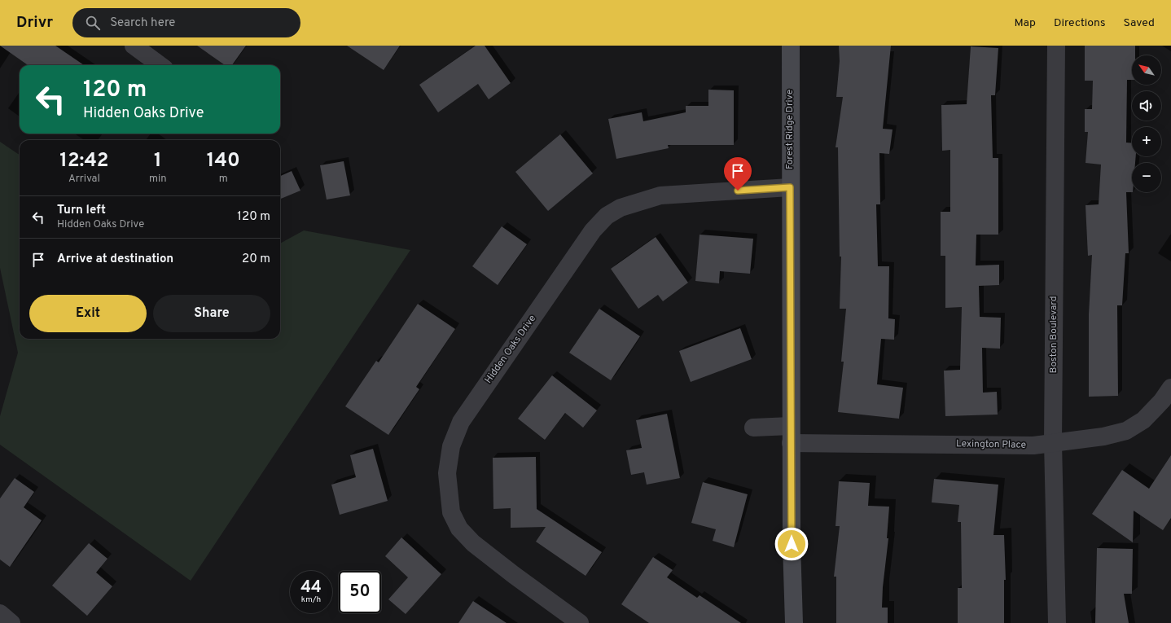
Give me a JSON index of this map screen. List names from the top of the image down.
{
  "streets": {
    "main road": ["Forest Ridge Drive"],
    "street": ["Boston Boulevard", "Hidden Oaks Drive", "Lexington Place"]
  },
  "crossings": [
    ["Forest Ridge Drive", "Hidden Oaks Drive"],
    ["Forest Ridge Drive", "Lexington Place"],
    ["Boston Boulevard", "Lexington Place"]
  ],
  "north": "top left",
  "page": {
    "header": "Drivr",
    "search": "Search here",
    "nav": ["Map", "Directions", "Saved"],
    "map_buttons": ["+", "−"],
    "turn": ["120 m", "Hidden Oaks Drive"],
    "eta": [
      "12:42",
      "Arrival",
      "1",
      "min",
      "140",
      "m"
    ],
    "list": [
      {
        "name": "Turn left",
        "note": "Hidden Oaks Drive",
        "value": "120 m"
      },
      {
        "name": "Arrive at destination",
        "value": "20 m"
      }
    ],
    "buttons": ["Exit", "Share"],
    "speed": "44 km/h",
    "limit": "50"
  }
}
